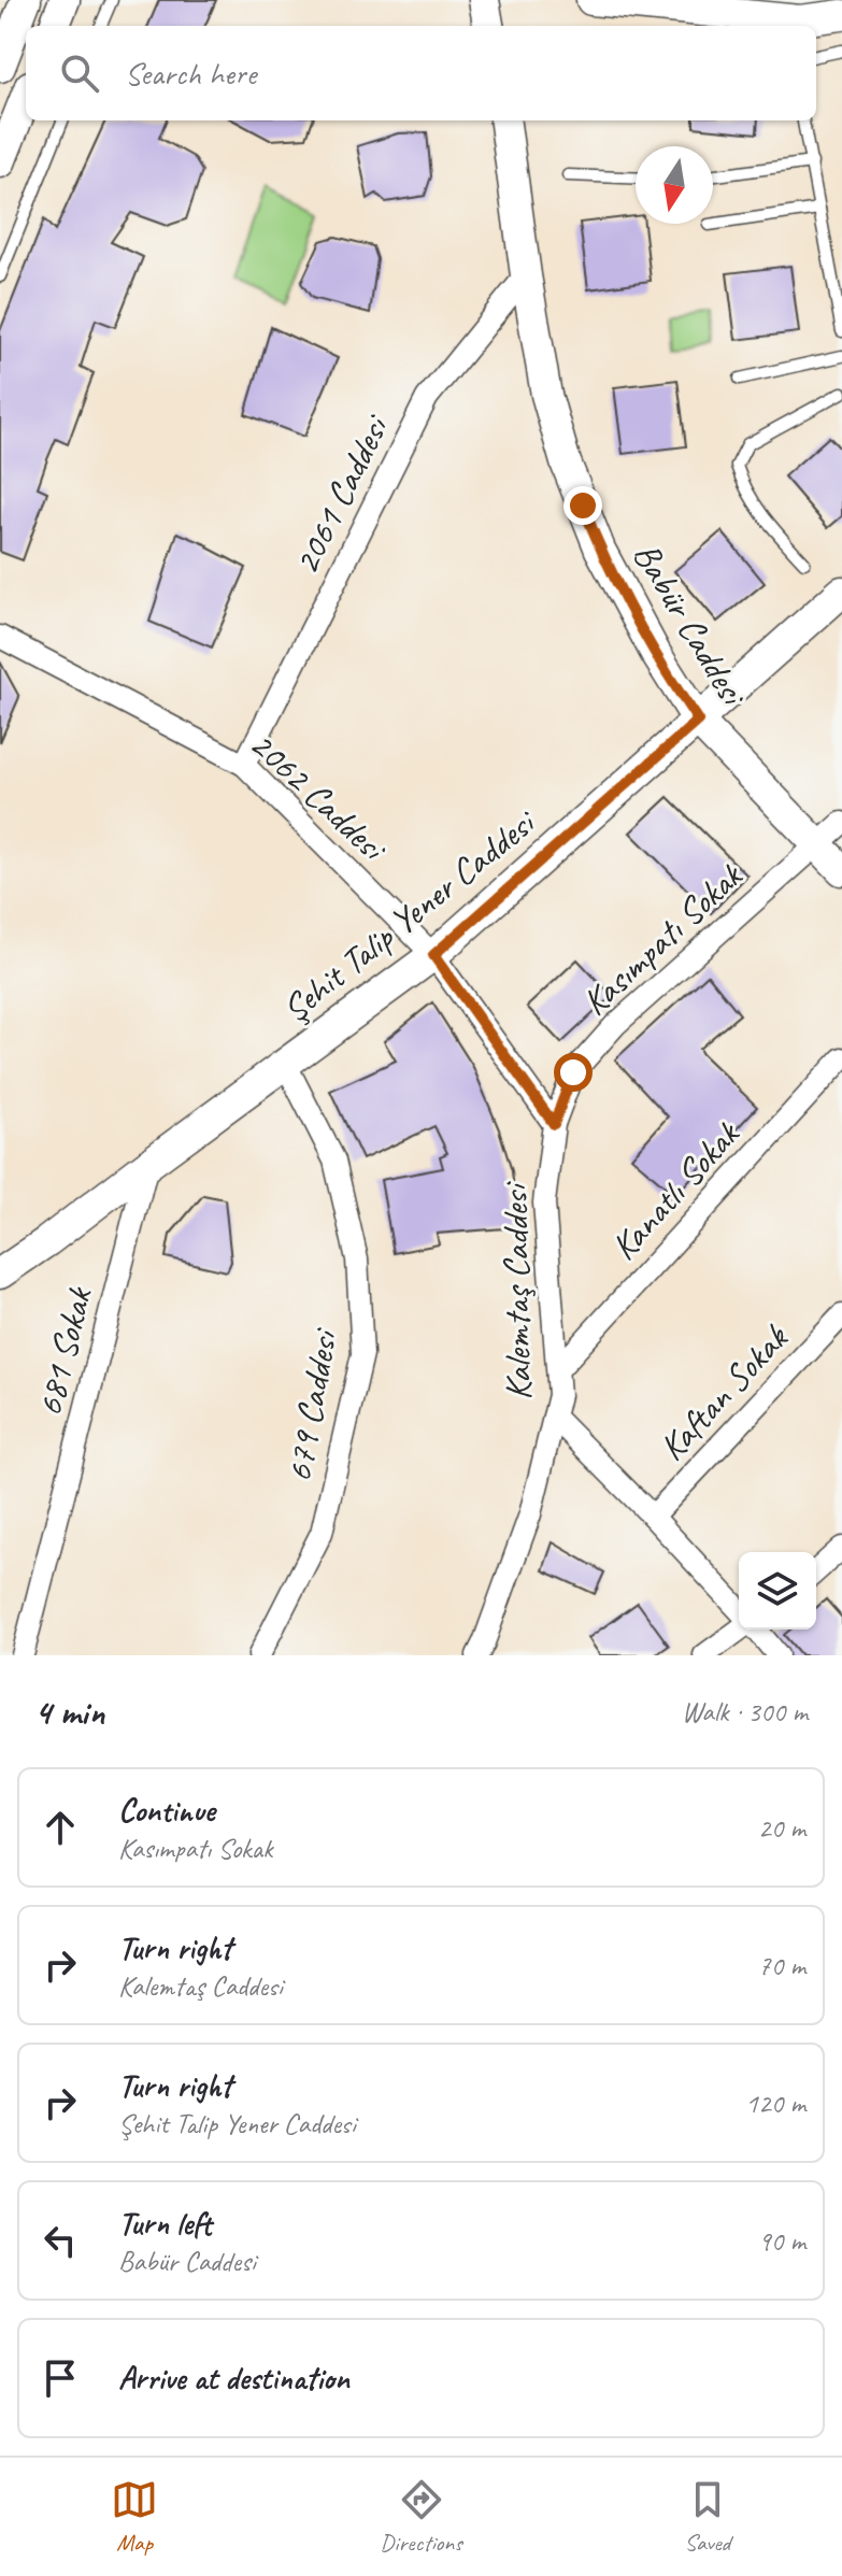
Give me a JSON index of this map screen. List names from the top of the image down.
{
  "streets": {
    "street": [
      "2061 Caddesi",
      "Babür Caddesi",
      "2062 Caddesi",
      "Şehit Talip Yener Caddesi",
      "Kasımpatı Sokak",
      "Kanatlı Sokak",
      "Kalemtaş Caddesi",
      "681 Sokak",
      "Kaftan Sokak",
      "679 Caddesi"
    ]
  },
  "crossings": [
    ["2061 Caddesi", "Babür Caddesi"],
    ["2061 Caddesi", "2062 Caddesi"],
    ["Babür Caddesi", "Şehit Talip Yener Caddesi"],
    ["Babür Caddesi", "Kasımpatı Sokak"],
    ["2062 Caddesi", "Şehit Talip Yener Caddesi"],
    ["Şehit Talip Yener Caddesi", "681 Sokak"],
    ["Şehit Talip Yener Caddesi", "679 Caddesi"],
    ["Kasımpatı Sokak", "Kalemtaş Caddesi"],
    ["Kanatlı Sokak", "Kalemtaş Caddesi"]
  ],
  "north": "bottom",
  "page": {
    "search": "Search here",
    "heading": ["4 min", "Walk · 300 m"],
    "list": [
      ["Continue", "Kasımpatı Sokak", "20 m"],
      ["Turn right", "Kalemtaş Caddesi", "70 m"],
      ["Turn right", "Şehit Talip Yener Caddesi", "120 m"],
      ["Turn left", "Babür Caddesi", "90 m"],
      "Arrive at destination"
    ],
    "nav": ["Map", "Directions", "Saved"]
  }
}
